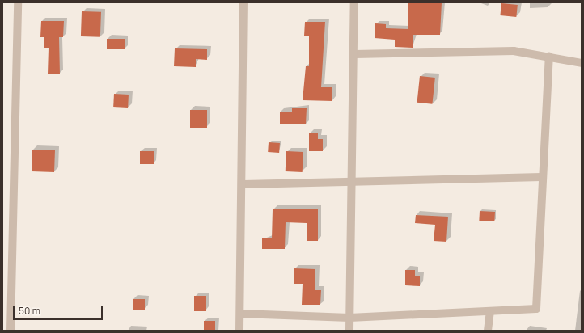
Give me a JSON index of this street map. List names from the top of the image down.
{
  "scale_bar": "50 m"
}
